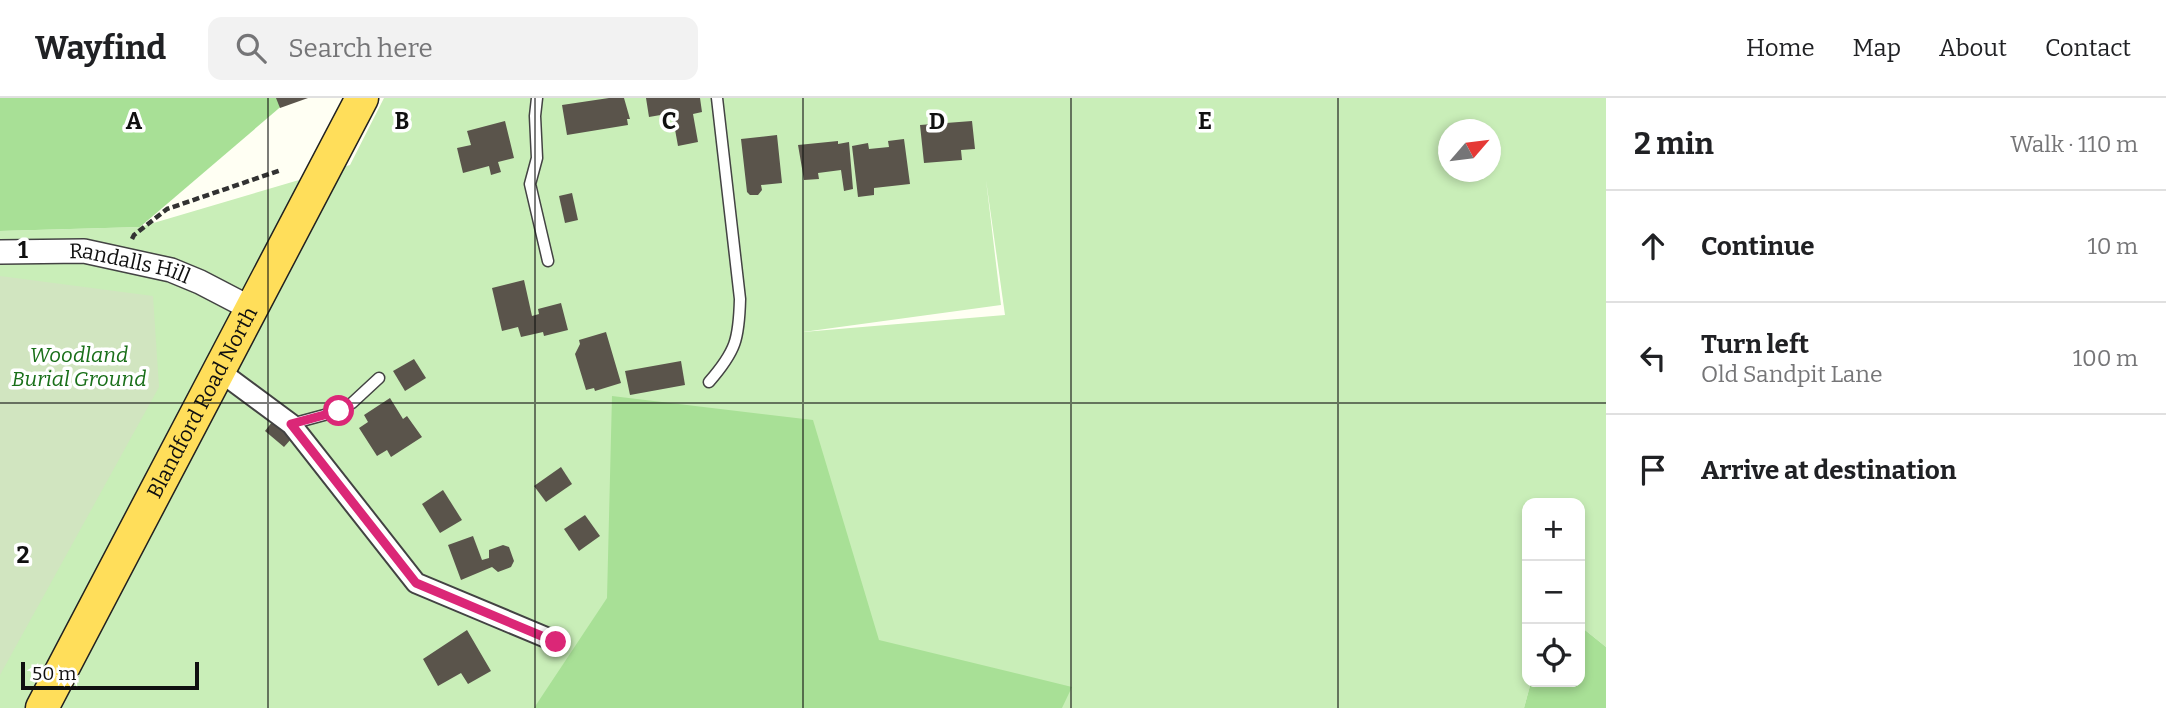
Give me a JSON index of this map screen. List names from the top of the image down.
{
  "streets": {
    "highway": ["Blandford Road North"],
    "street": ["Randalls Hill"]
  },
  "crossings": [
    ["Randalls Hill", "Blandford Road North"]
  ],
  "parks": ["Woodland Burial Ground"],
  "scale_bar": "50 m",
  "north": "top right",
  "page": {
    "header": "Wayfind",
    "search": "Search here",
    "nav": [
      "Home",
      "Map",
      "About",
      "Contact"
    ],
    "heading": ["2 min", "Walk · 110 m"],
    "list": [
      ["Continue", "10 m"],
      ["Turn left", "Old Sandpit Lane", "100 m"],
      "Arrive at destination"
    ],
    "map_buttons": ["+", "−"],
    "scale": "50 m"
  },
  "grid": {
    "columns": [
      "A",
      "B",
      "C",
      "D",
      "E"
    ],
    "rows": ["1", "2"]
  }
}
